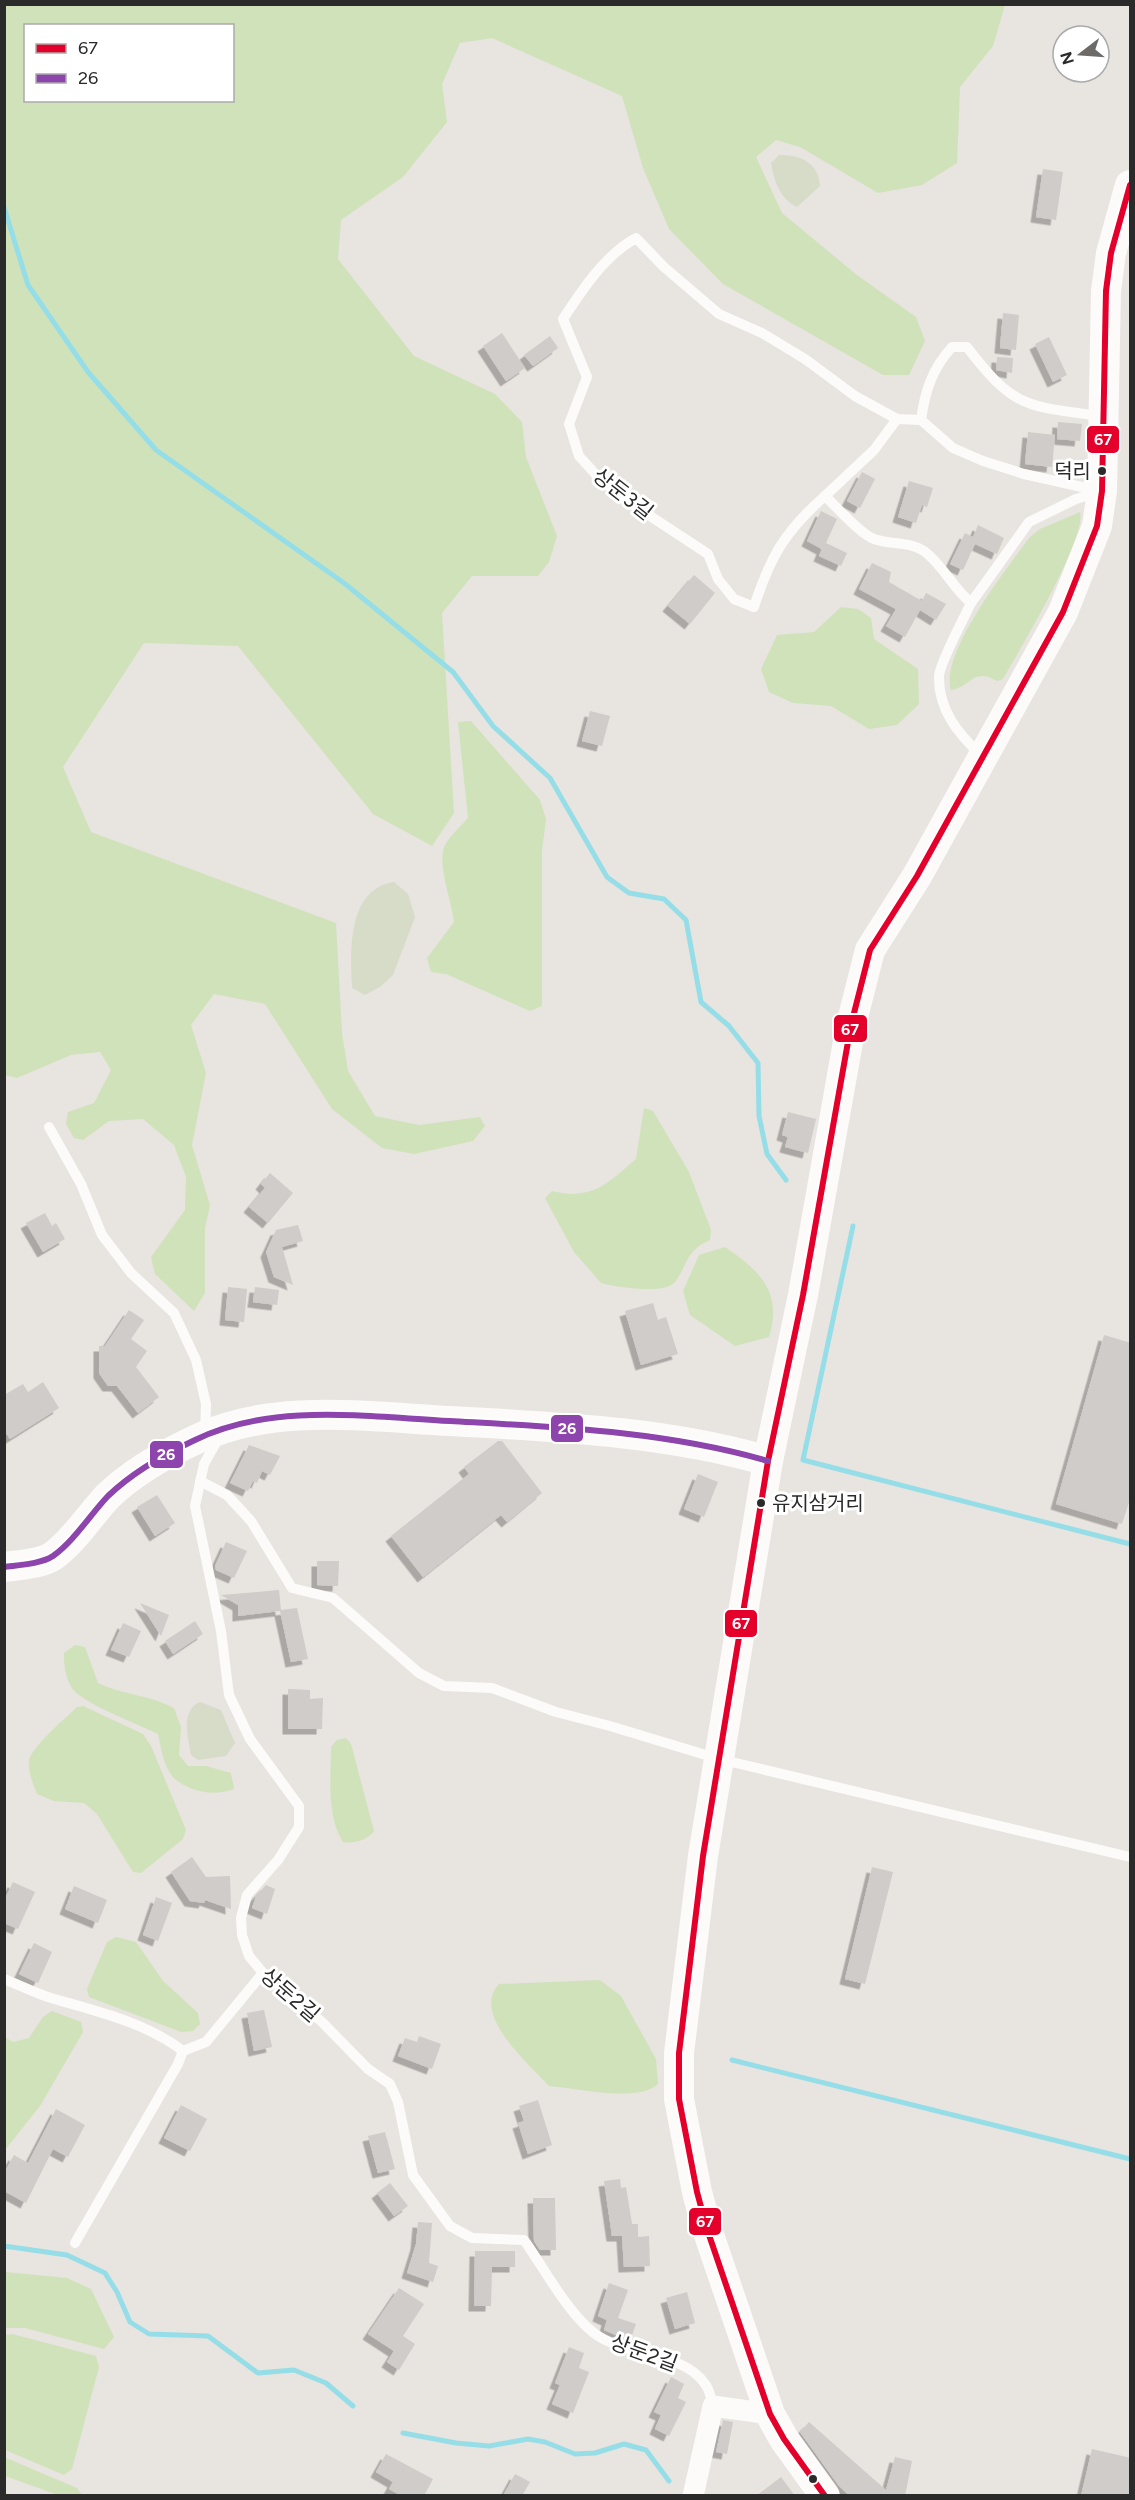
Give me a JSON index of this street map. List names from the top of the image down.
{
  "streets": {
    "lane": ["상둔3길", "상둔2길"]
  },
  "places": ["덕리", "유지삼거리"],
  "lines": ["transit line 67", "transit line 26"],
  "legend": ["67", "26"],
  "north": "left"
}
